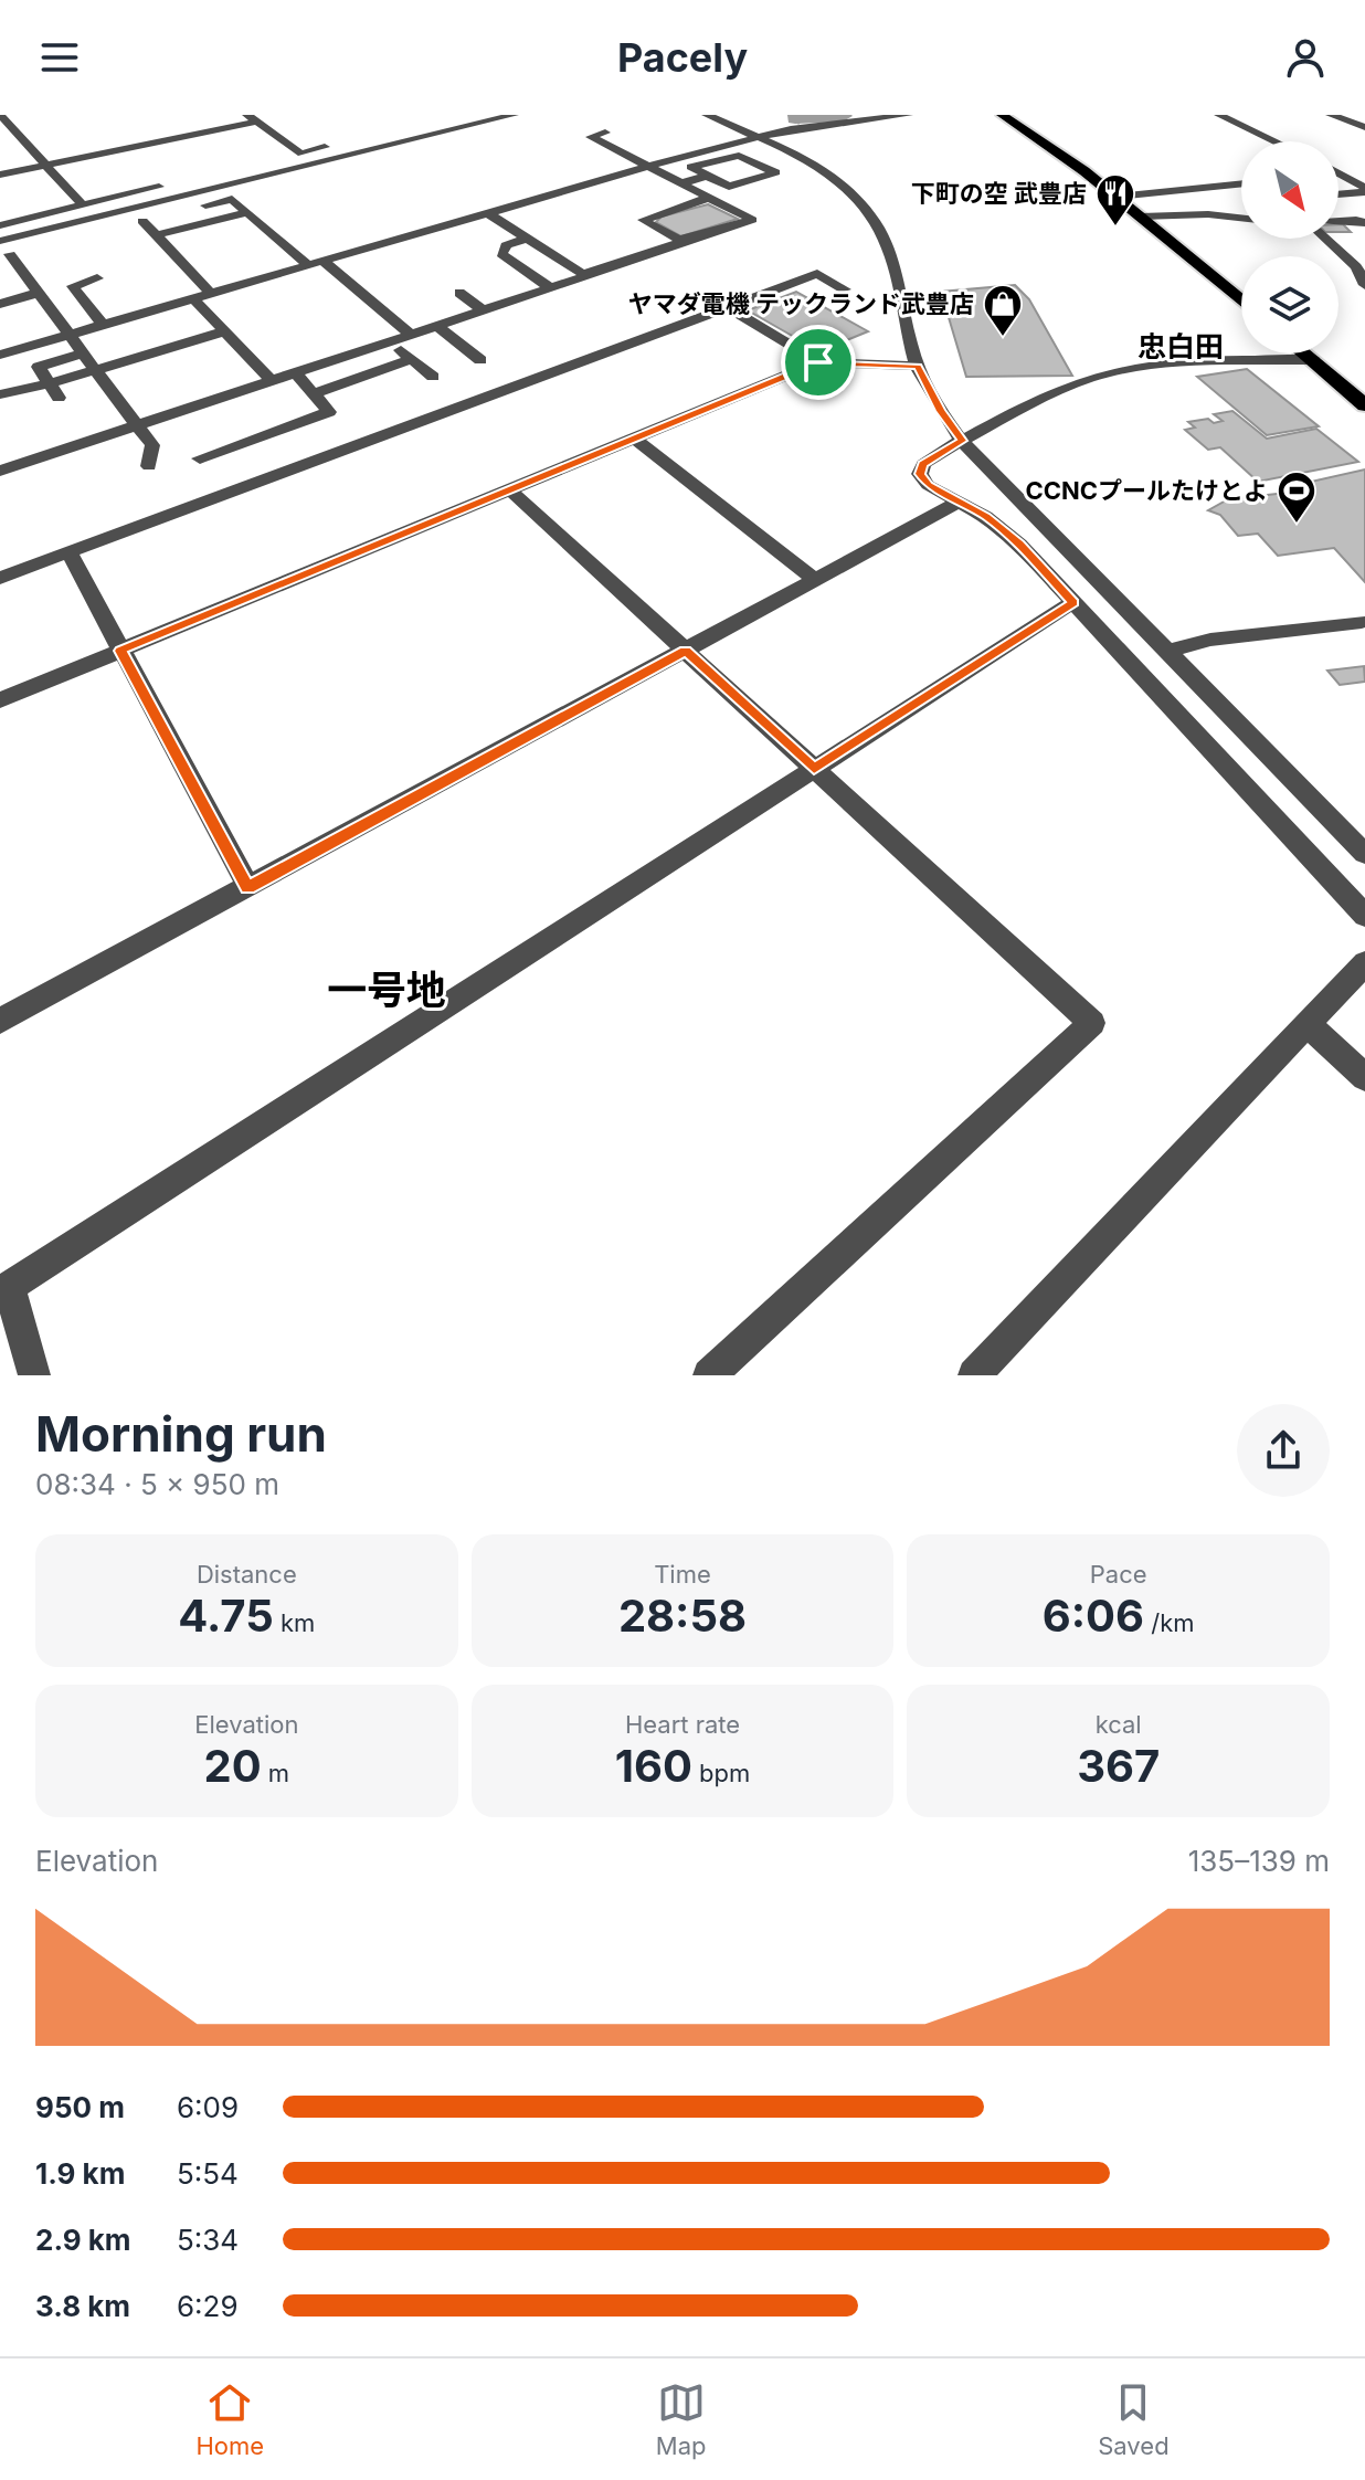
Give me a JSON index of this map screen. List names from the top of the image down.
{
  "districts": ["忠白田", "一号地"],
  "places": {
    "restaurant": ["下町の空 武豊店"],
    "shop": ["ヤマダ電機 テックランド武豊店"],
    "sports": ["CCNCプールたけとよ"]
  },
  "north": "bottom right",
  "page": {
    "header": "Pacely",
    "heading": ["Morning run", "08:34 · 5 × 950 m"],
    "stats": [
      ["Distance", "4.75 km"],
      ["Time", "28:58"],
      ["Pace", "6:06 /km"],
      ["Elevation", "20 m"],
      ["Heart rate", "160 bpm"],
      ["kcal", "367"]
    ],
    "chart": ["Elevation", "135–139 m"],
    "list": [
      {
        "name": "950 m",
        "note": "6:09"
      },
      {
        "name": "1.9 km",
        "note": "5:54"
      },
      {
        "name": "2.9 km",
        "note": "5:34"
      },
      {
        "name": "3.8 km",
        "note": "6:29"
      }
    ],
    "tabs": ["Home", "Map", "Saved"]
  }
}
